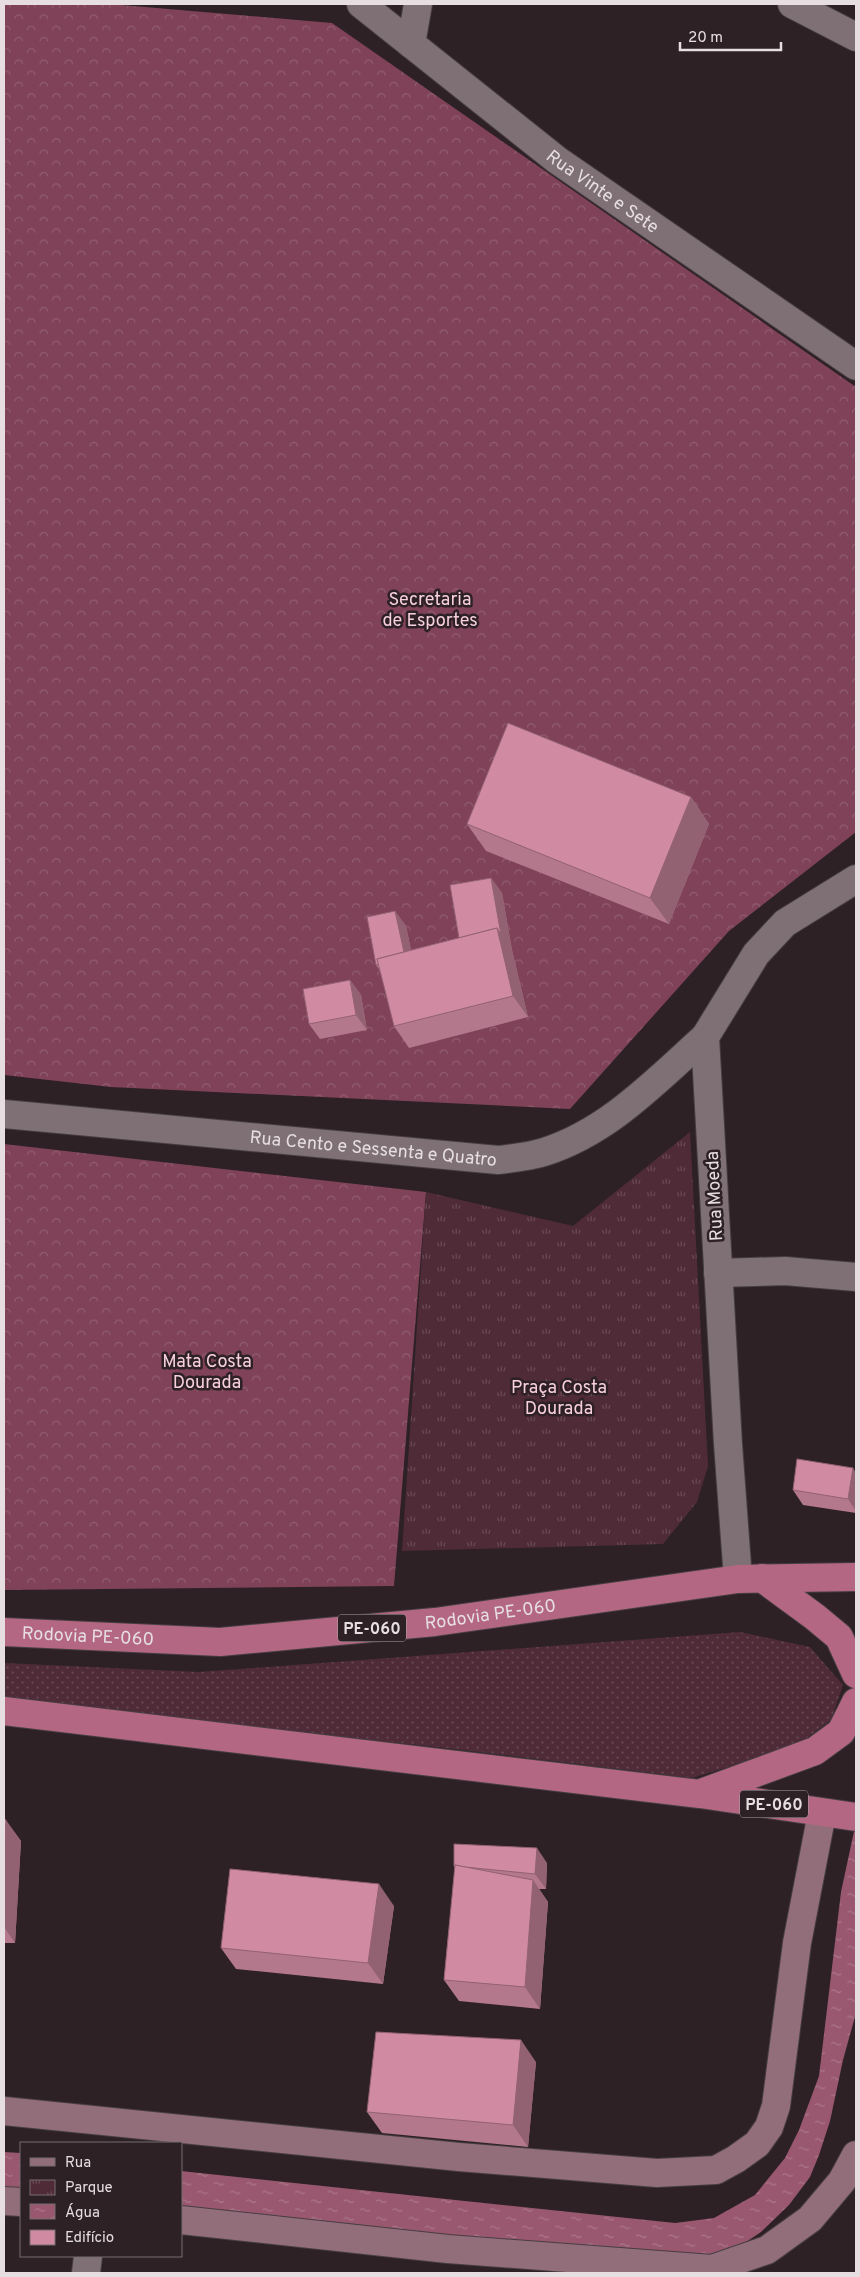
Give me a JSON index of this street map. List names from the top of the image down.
{
  "streets": {
    "highway": ["Rodovia PE-060", "PE-060"],
    "street": ["Rua Vinte e Sete", "Rua Cento e Sessenta e Quatro", "Rua Moeda"]
  },
  "crossings": [
    ["Rua Cento e Sessenta e Quatro", "Rua Moeda"],
    ["Rua Moeda", "Rodovia PE-060"]
  ],
  "parks": ["Secretaria de Esportes", "Mata Costa Dourada", "Praça Costa Dourada"],
  "legend": [
    "Rua",
    "Parque",
    "Água",
    "Edifício"
  ],
  "scale_bar": "20 m"
}
